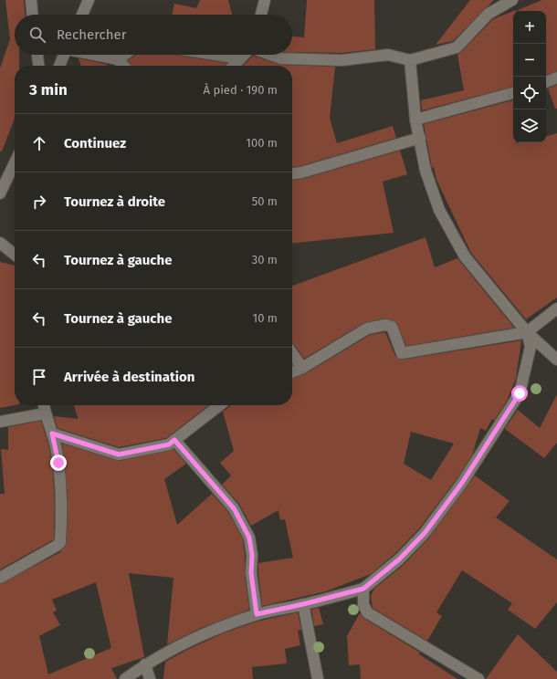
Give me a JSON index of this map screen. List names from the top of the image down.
{
  "page": {
    "map_buttons": ["+", "−"],
    "search": "Rechercher",
    "heading": ["3 min", "À pied · 190 m"],
    "list": [
      ["Continuez", "100 m"],
      ["Tournez à droite", "50 m"],
      ["Tournez à gauche", "30 m"],
      ["Tournez à gauche", "10 m"],
      "Arrivée à destination"
    ]
  }
}
